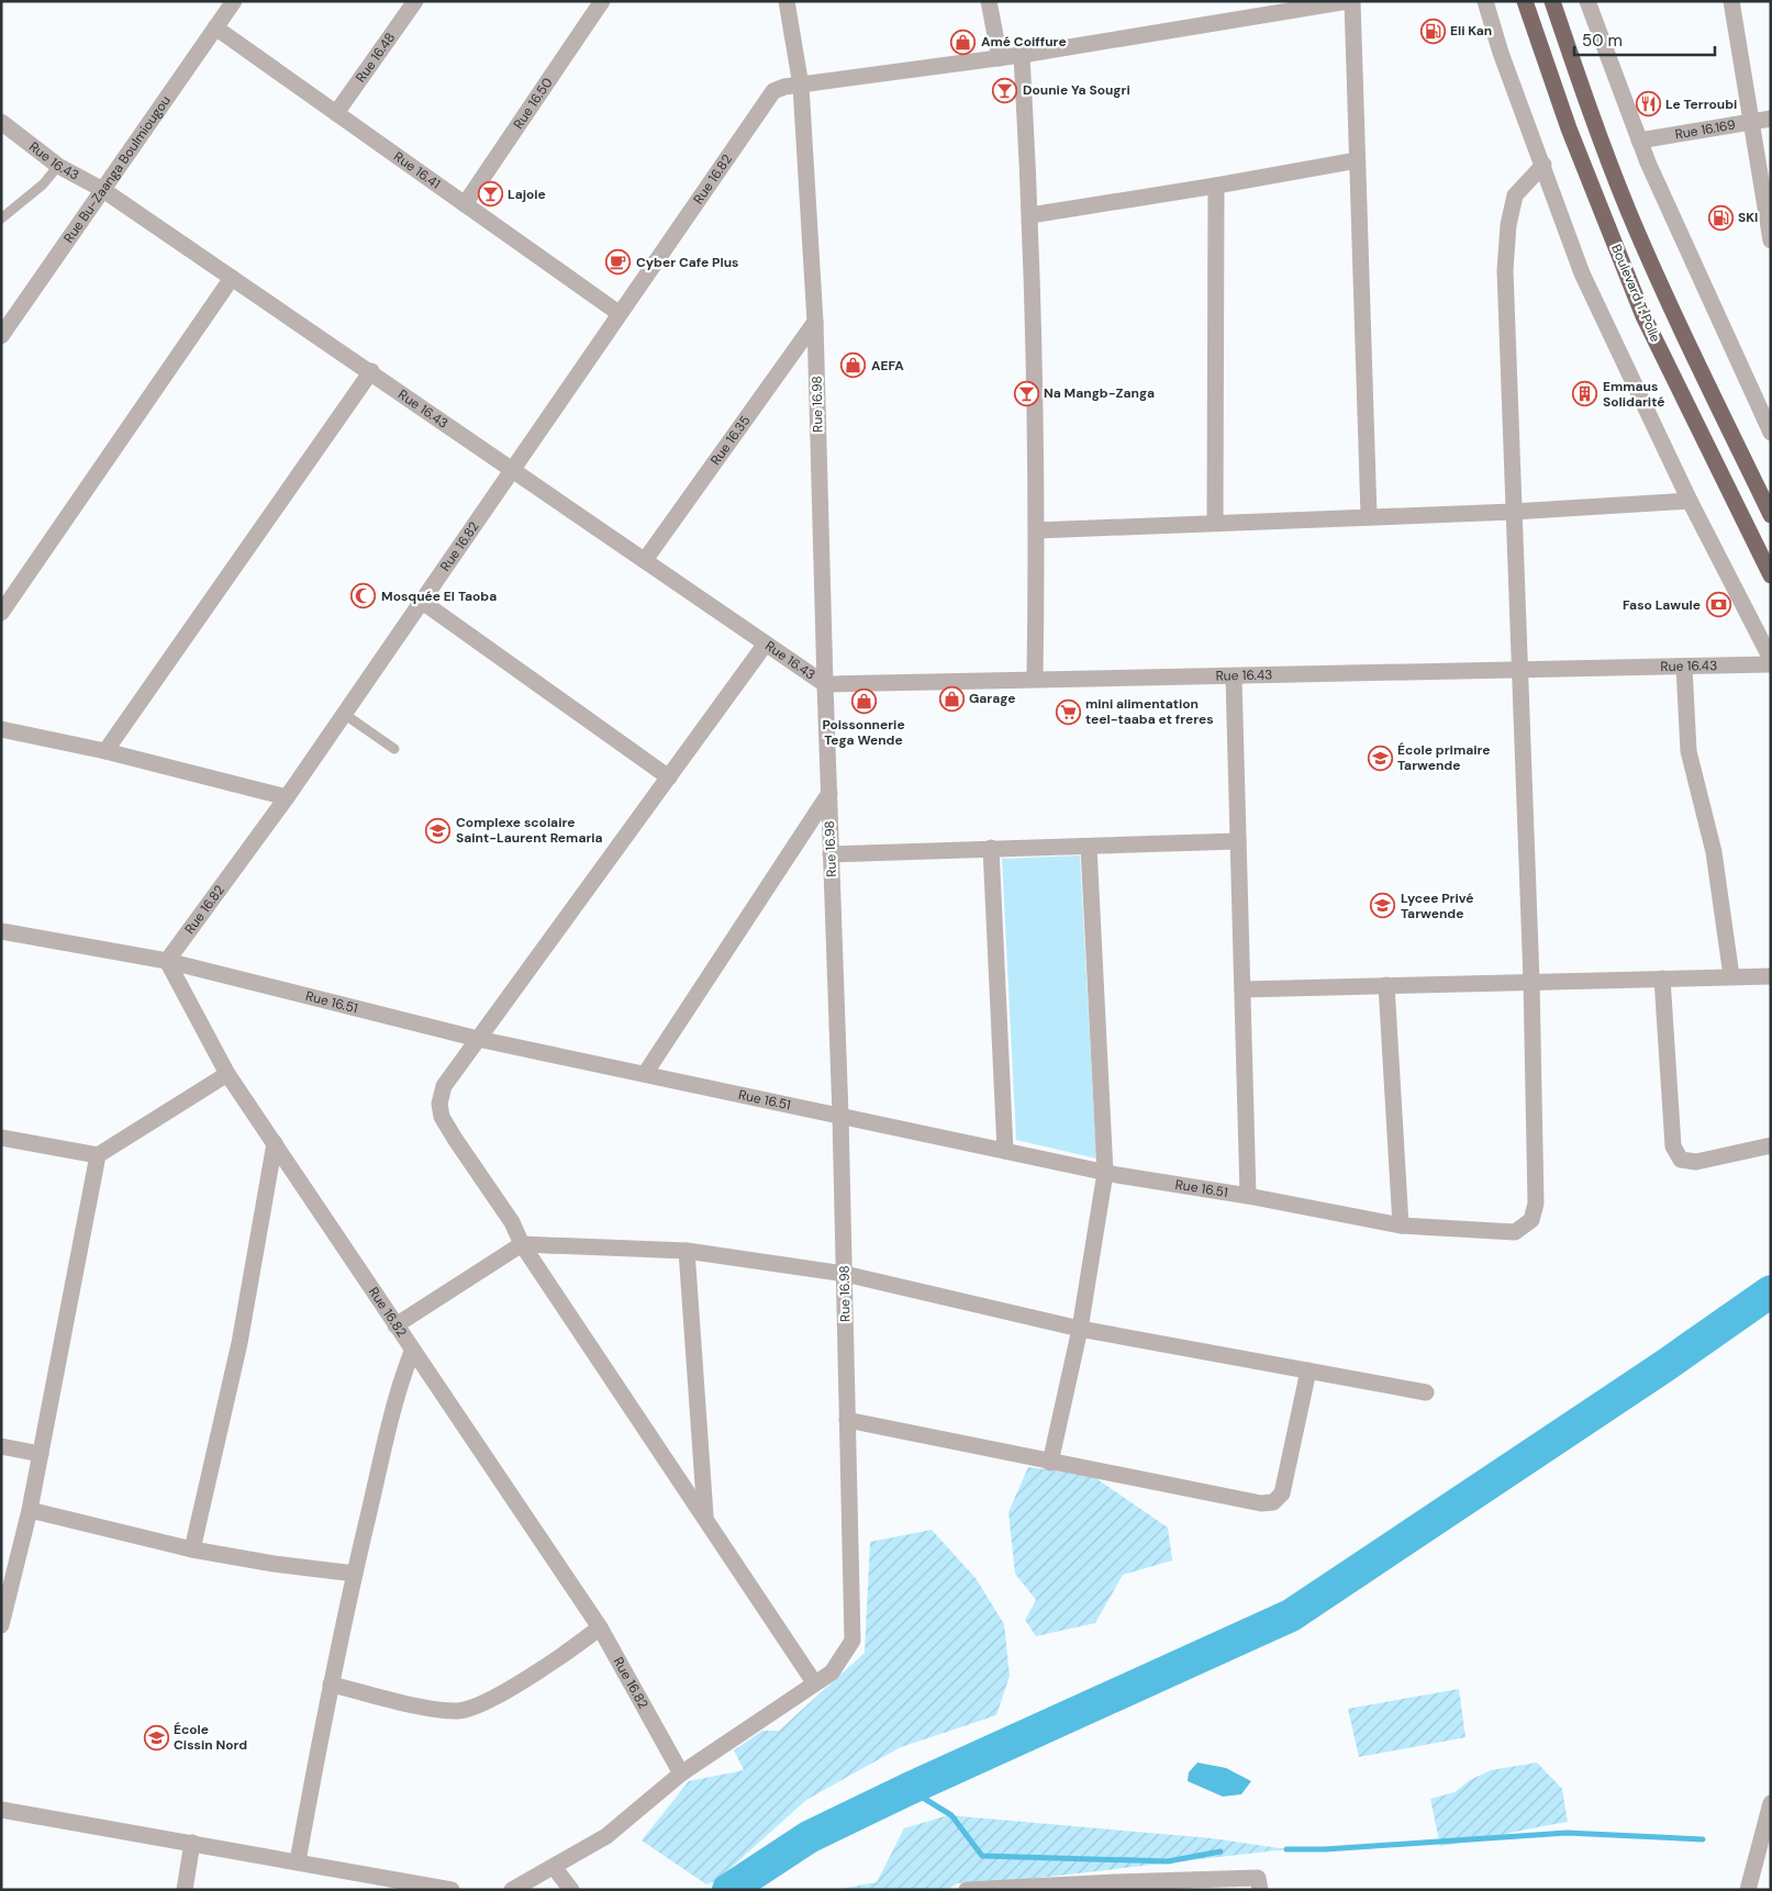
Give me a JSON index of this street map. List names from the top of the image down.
{
  "streets": {
    "highway": ["Boulevard T. Polle"],
    "street": [
      "Rue 16.48",
      "Rue 16.50",
      "Rue 16.169",
      "Rue 16.43",
      "Rue Bu-Zaanga Boulmiougou",
      "Rue 16.41",
      "Rue 16.82",
      "Rue 16.98",
      "Rue 16.35",
      "Rue 16.51"
    ]
  },
  "crossings": [
    ["Rue 16.48", "Rue 16.41"],
    ["Rue 16.50", "Rue 16.41"],
    ["Rue 16.43", "Rue Bu-Zaanga Boulmiougou"],
    ["Rue 16.43", "Rue 16.82"],
    ["Rue 16.43", "Rue 16.98"],
    ["Rue 16.43", "Rue 16.35"],
    ["Rue Bu-Zaanga Boulmiougou", "Rue 16.41"],
    ["Rue 16.41", "Rue 16.82"],
    ["Rue 16.82", "Rue 16.98"],
    ["Rue 16.82", "Rue 16.51"],
    ["Rue 16.98", "Rue 16.35"],
    ["Rue 16.98", "Rue 16.51"]
  ],
  "places": {
    "fuel station": ["Eli Kan", "SKI"],
    "shop": [
      "Amé Coiffure",
      "AEFA",
      "Garage",
      "Poissonnerie Tega Wende"
    ],
    "bar": ["Dounie Ya Sougri", "Lajoie", "Na Mangb-Zanga"],
    "restaurant": ["Le Terroubi"],
    "cafe": ["Cyber Cafe Plus"],
    "building": ["Emmaus Solidarité"],
    "mosque": ["Mosquée El Taoba"],
    "bank": ["Faso Lawule"],
    "supermarket": ["mini alimentation teel-taaba et freres"],
    "school or university": [
      "École primaire Tarwende",
      "Complexe scolaire Saint-Laurent Remaria",
      "Lycee Privé Tarwende",
      "École Cissin Nord"
    ]
  },
  "scale_bar": "50 m"
}
